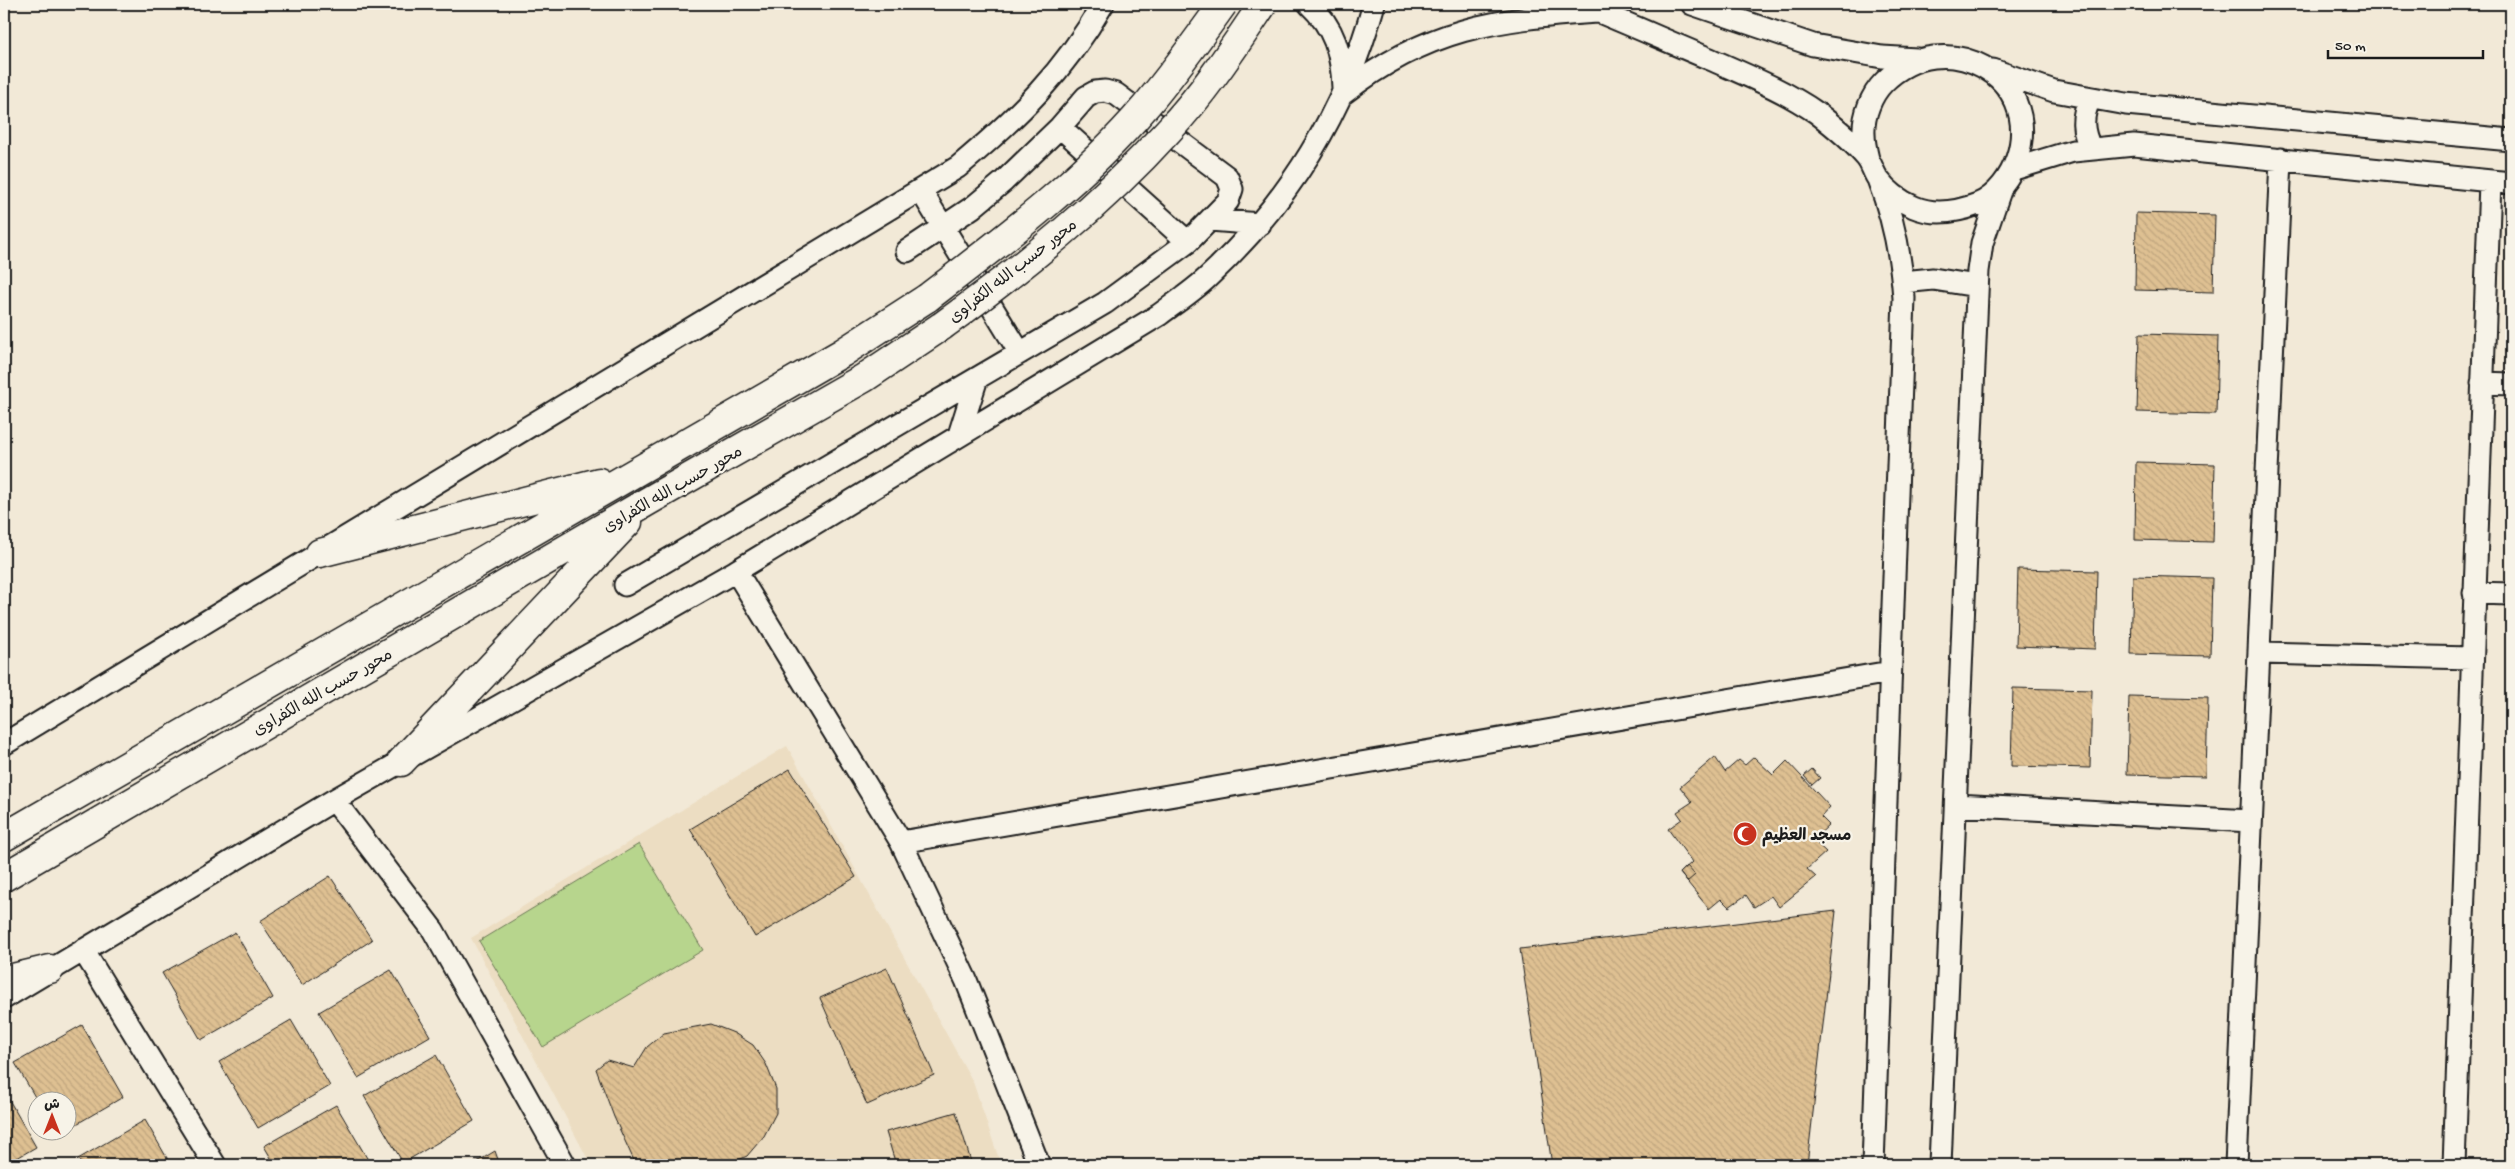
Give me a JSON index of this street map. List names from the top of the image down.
{
  "streets": {
    "main road": ["محور حسب الله الكفراوى"]
  },
  "places": {
    "mosque": ["مسجد العظيم"]
  },
  "scale_bar": "50 m",
  "north": "top"
}
